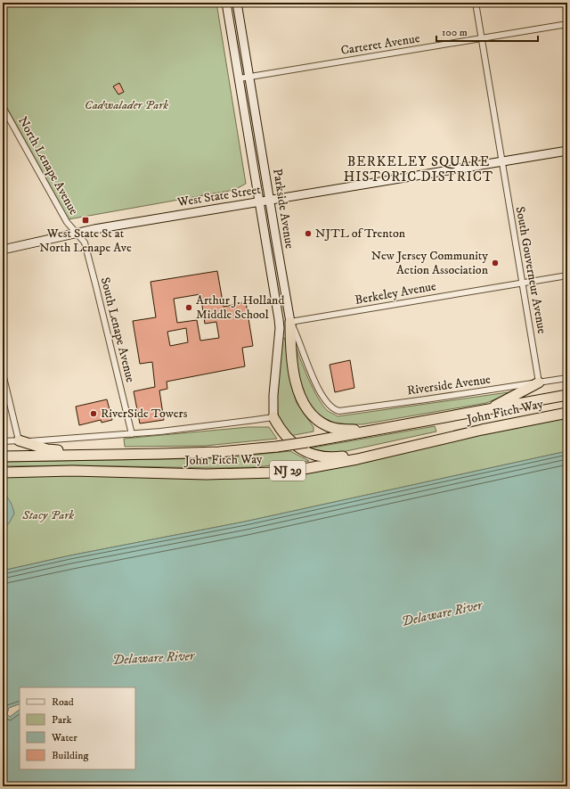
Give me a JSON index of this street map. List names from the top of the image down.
{
  "streets": {
    "highway": ["John Fitch Way", "NJ 29"],
    "main road": ["West State Street", "Parkside Avenue"],
    "street": [
      "Carteret Avenue",
      "North Lenape Avenue",
      "South Gouverneur Avenue",
      "Berkeley Avenue",
      "South Lenape Avenue",
      "Riverside Avenue"
    ]
  },
  "crossings": [
    ["Carteret Avenue", "Parkside Avenue"],
    ["Carteret Avenue", "South Gouverneur Avenue"],
    ["North Lenape Avenue", "West State Street"],
    ["North Lenape Avenue", "South Lenape Avenue"],
    ["West State Street", "Parkside Avenue"],
    ["West State Street", "South Gouverneur Avenue"],
    ["West State Street", "South Lenape Avenue"],
    ["Parkside Avenue", "Berkeley Avenue"],
    ["Parkside Avenue", "Riverside Avenue"],
    ["South Gouverneur Avenue", "Berkeley Avenue"],
    ["South Gouverneur Avenue", "Riverside Avenue"]
  ],
  "districts": ["BERKELEY SQUARE HISTORIC DISTRICT"],
  "water": ["Delaware River"],
  "parks": ["Cadwalader Park", "Stacy Park"],
  "places": {
    "transit": ["West State St at North Lenape Ave"],
    "other": [
      "NJTL of Trenton",
      "New Jersey Community Action Association",
      "Arthur J. Holland Middle School",
      "RiverSide Towers"
    ]
  },
  "legend": [
    "Road",
    "Park",
    "Water",
    "Building"
  ],
  "scale_bar": "100 m"
}
